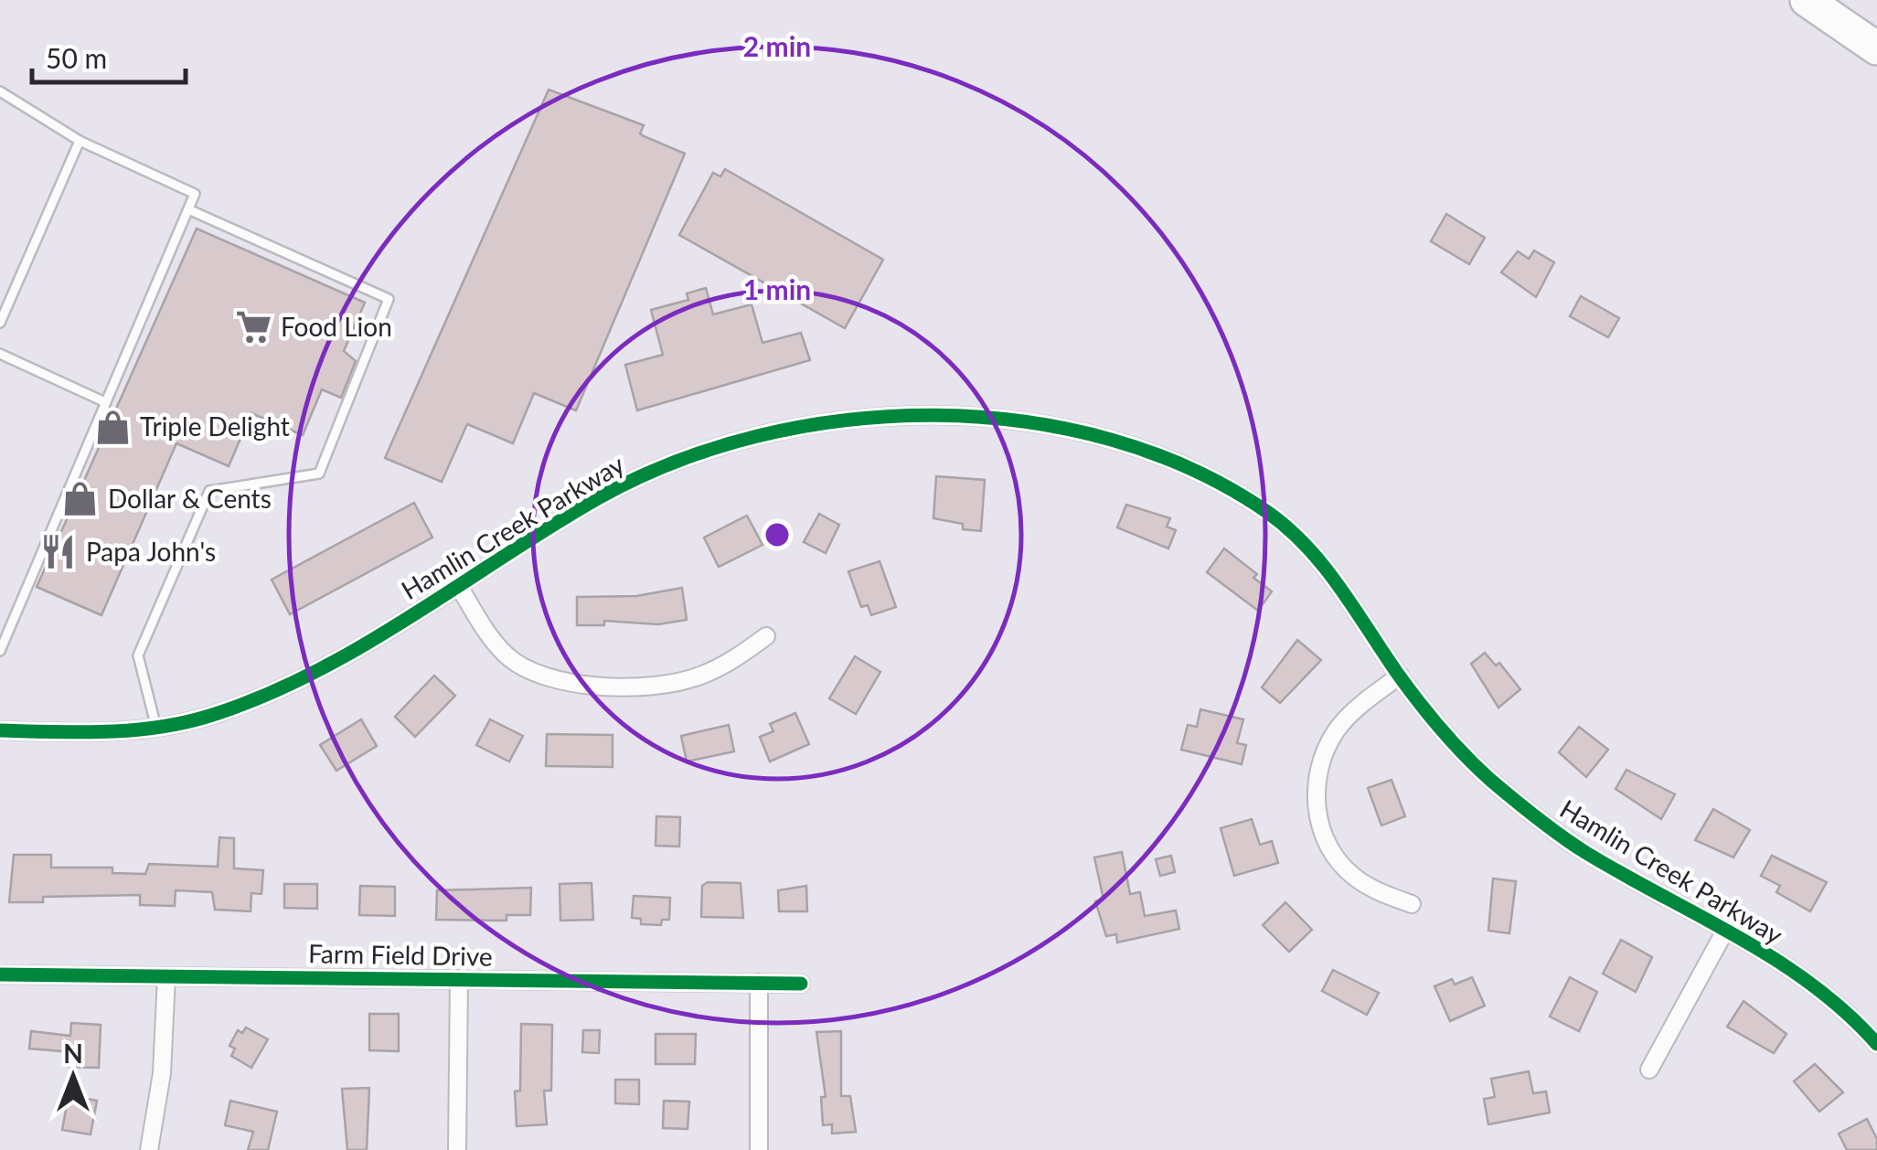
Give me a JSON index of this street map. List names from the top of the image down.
{
  "streets": {
    "street": ["Hamlin Creek Parkway", "Farm Field Drive"]
  },
  "places": {
    "supermarket": ["Food Lion"],
    "shop": ["Triple Delight", "Dollar & Cents"],
    "restaurant": ["Papa John's"]
  },
  "scale_bar": "50 m",
  "north": "top",
  "rings": ["2 min", "1 min"]
}
